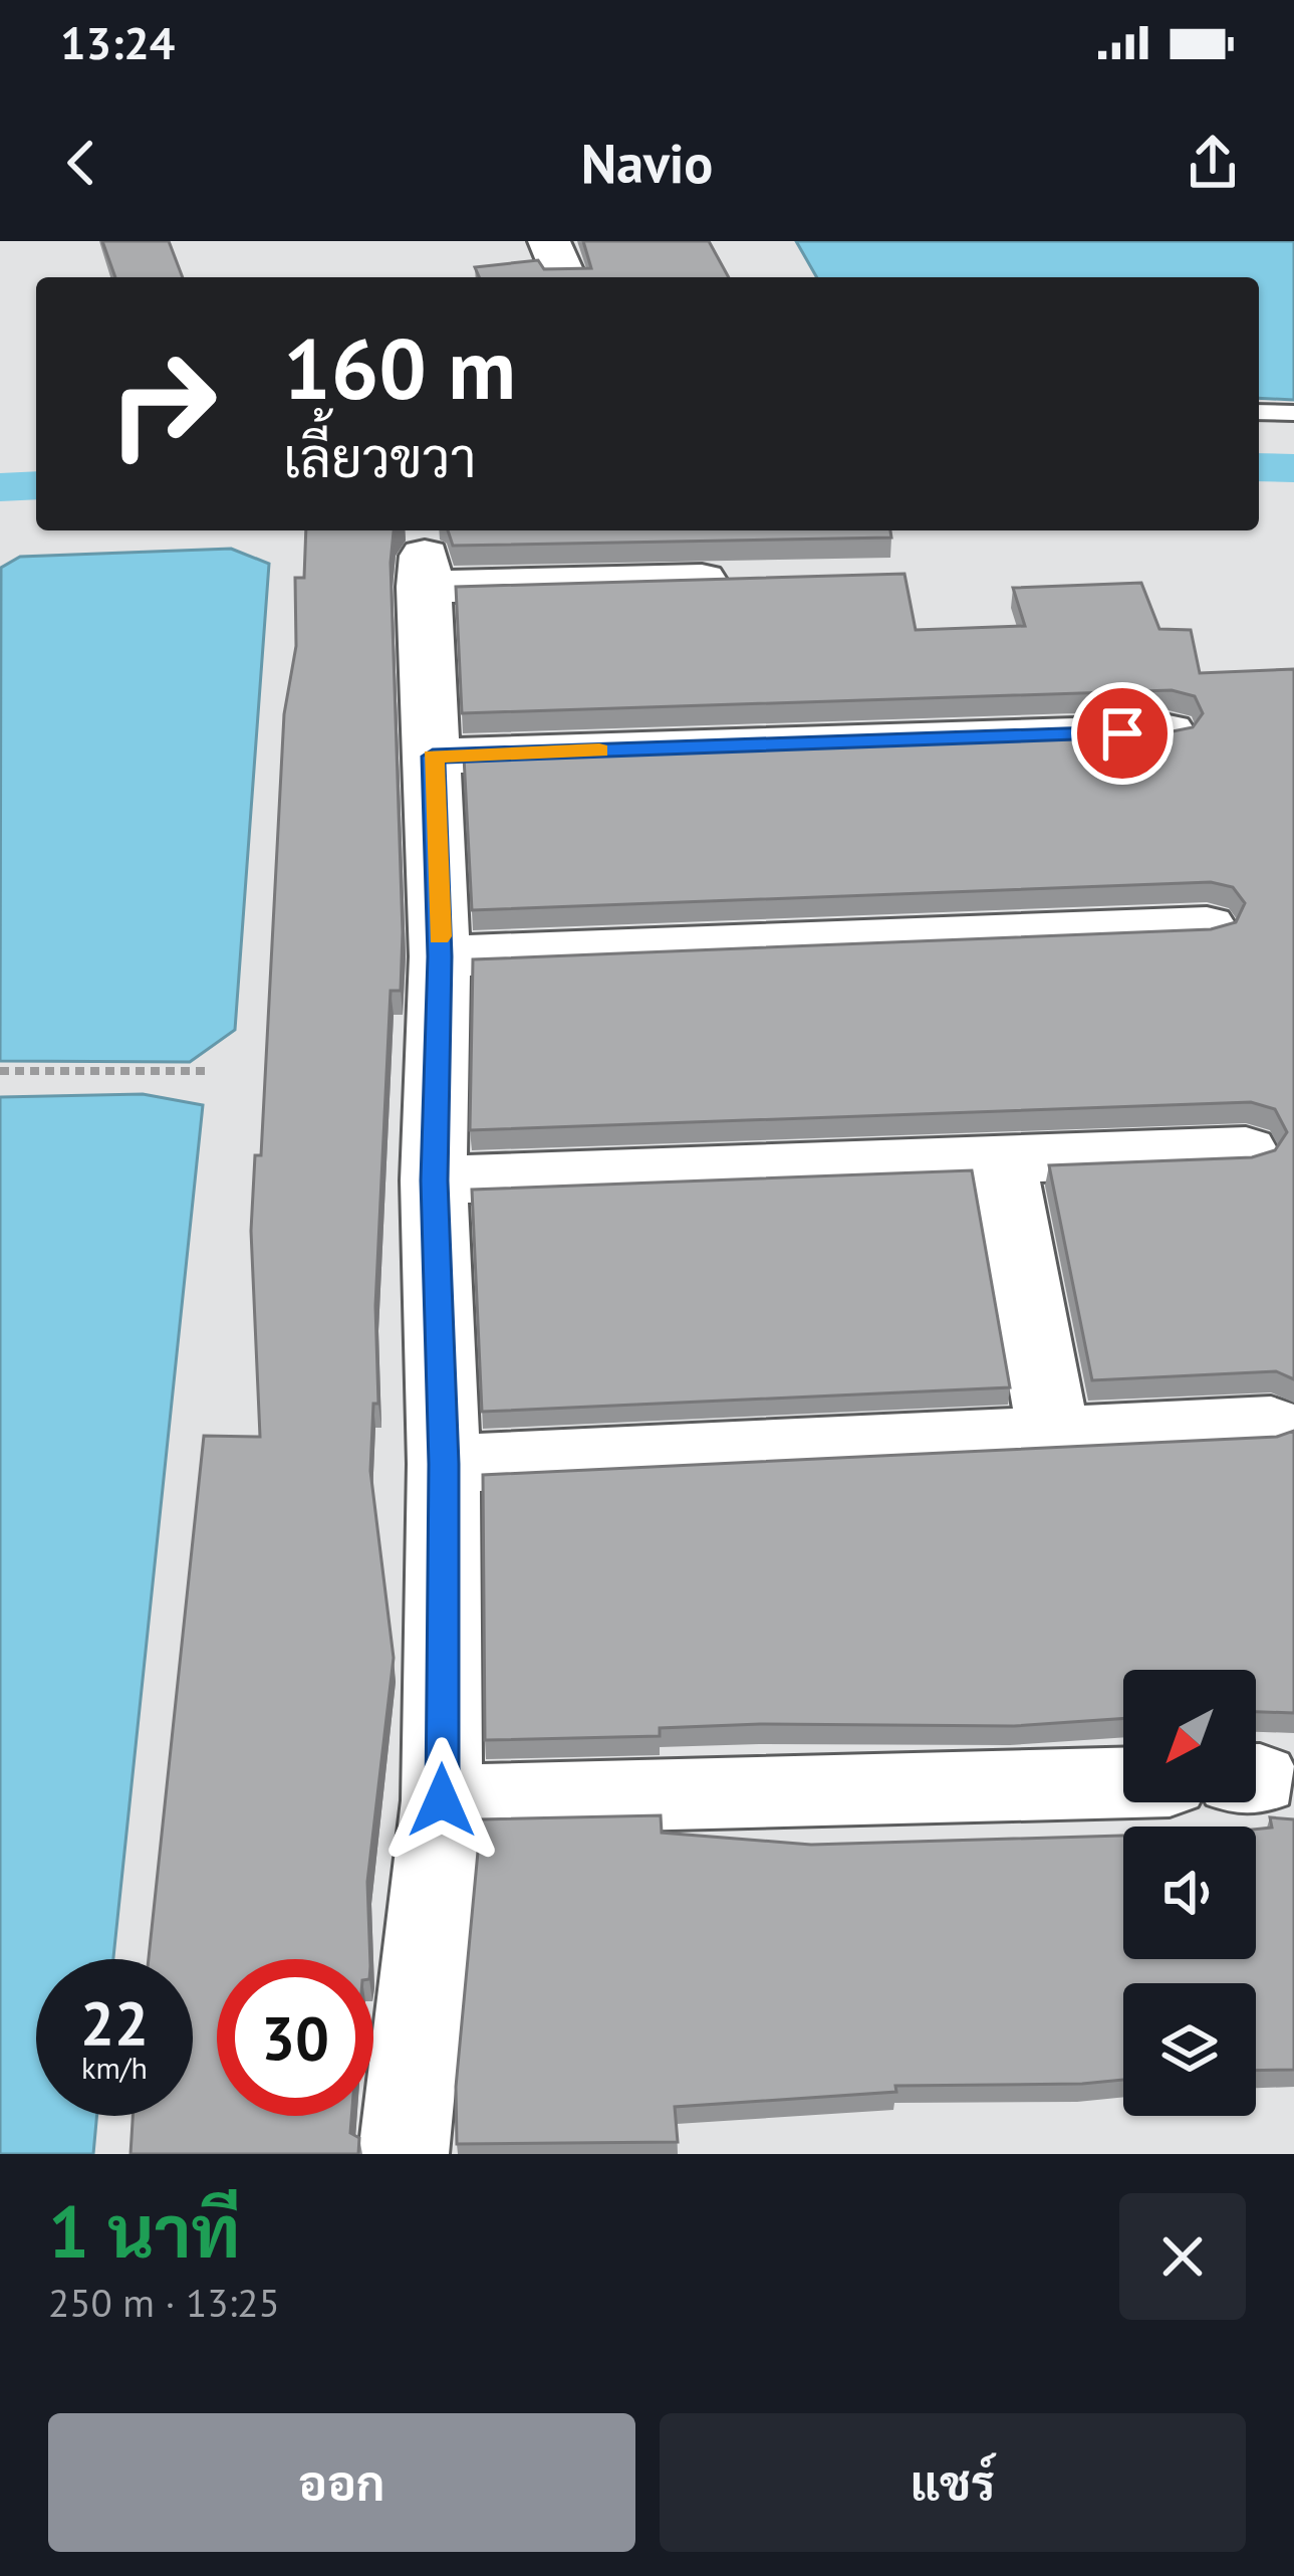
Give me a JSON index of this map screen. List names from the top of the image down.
{
  "north": "bottom left",
  "page": {
    "status": "13:24",
    "header": "Navio",
    "turn": ["160 m", "เลี้ยวขวา"],
    "speed": "22 km/h",
    "limit": "30",
    "heading": ["1 นาที", "250 m · 13:25"],
    "buttons": ["ออก", "แชร์"]
  }
}
